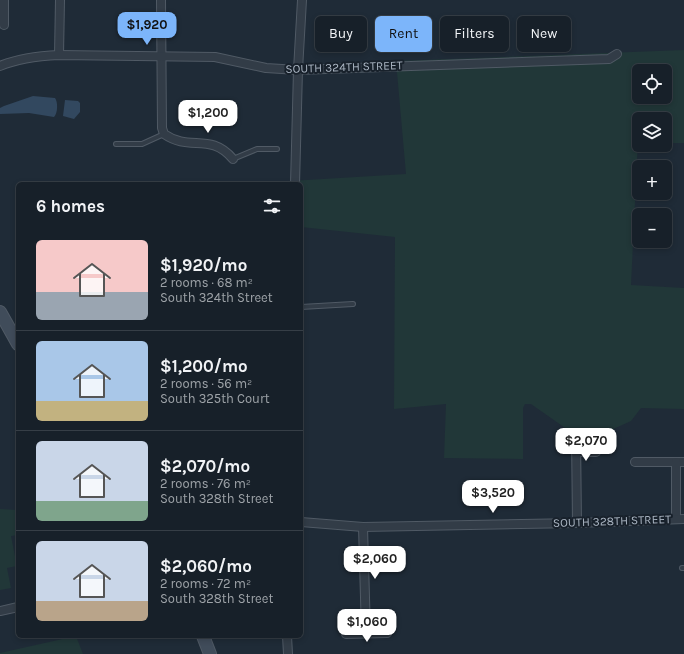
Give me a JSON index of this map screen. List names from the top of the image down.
{
  "streets": {
    "street": ["SOUTH 324TH STREET", "SOUTH 328TH STREET"]
  },
  "page": {
    "price": [
      "$1,920",
      "$1,200",
      "$2,070",
      "$3,520",
      "$2,060",
      "$1,060"
    ],
    "chip": [
      "Buy",
      "Rent",
      "Filters",
      "New"
    ],
    "map_buttons": ["+", "−"],
    "heading": "6 homes",
    "list": [
      {
        "name": "$1,920/mo",
        "note": "2 rooms · 68 m² · South 324th Street"
      },
      {
        "name": "$1,200/mo",
        "note": "2 rooms · 56 m² · South 325th Court"
      },
      {
        "name": "$2,070/mo",
        "note": "2 rooms · 76 m² · South 328th Street"
      },
      {
        "name": "$2,060/mo",
        "note": "2 rooms · 72 m² · South 328th Street"
      }
    ]
  }
}
